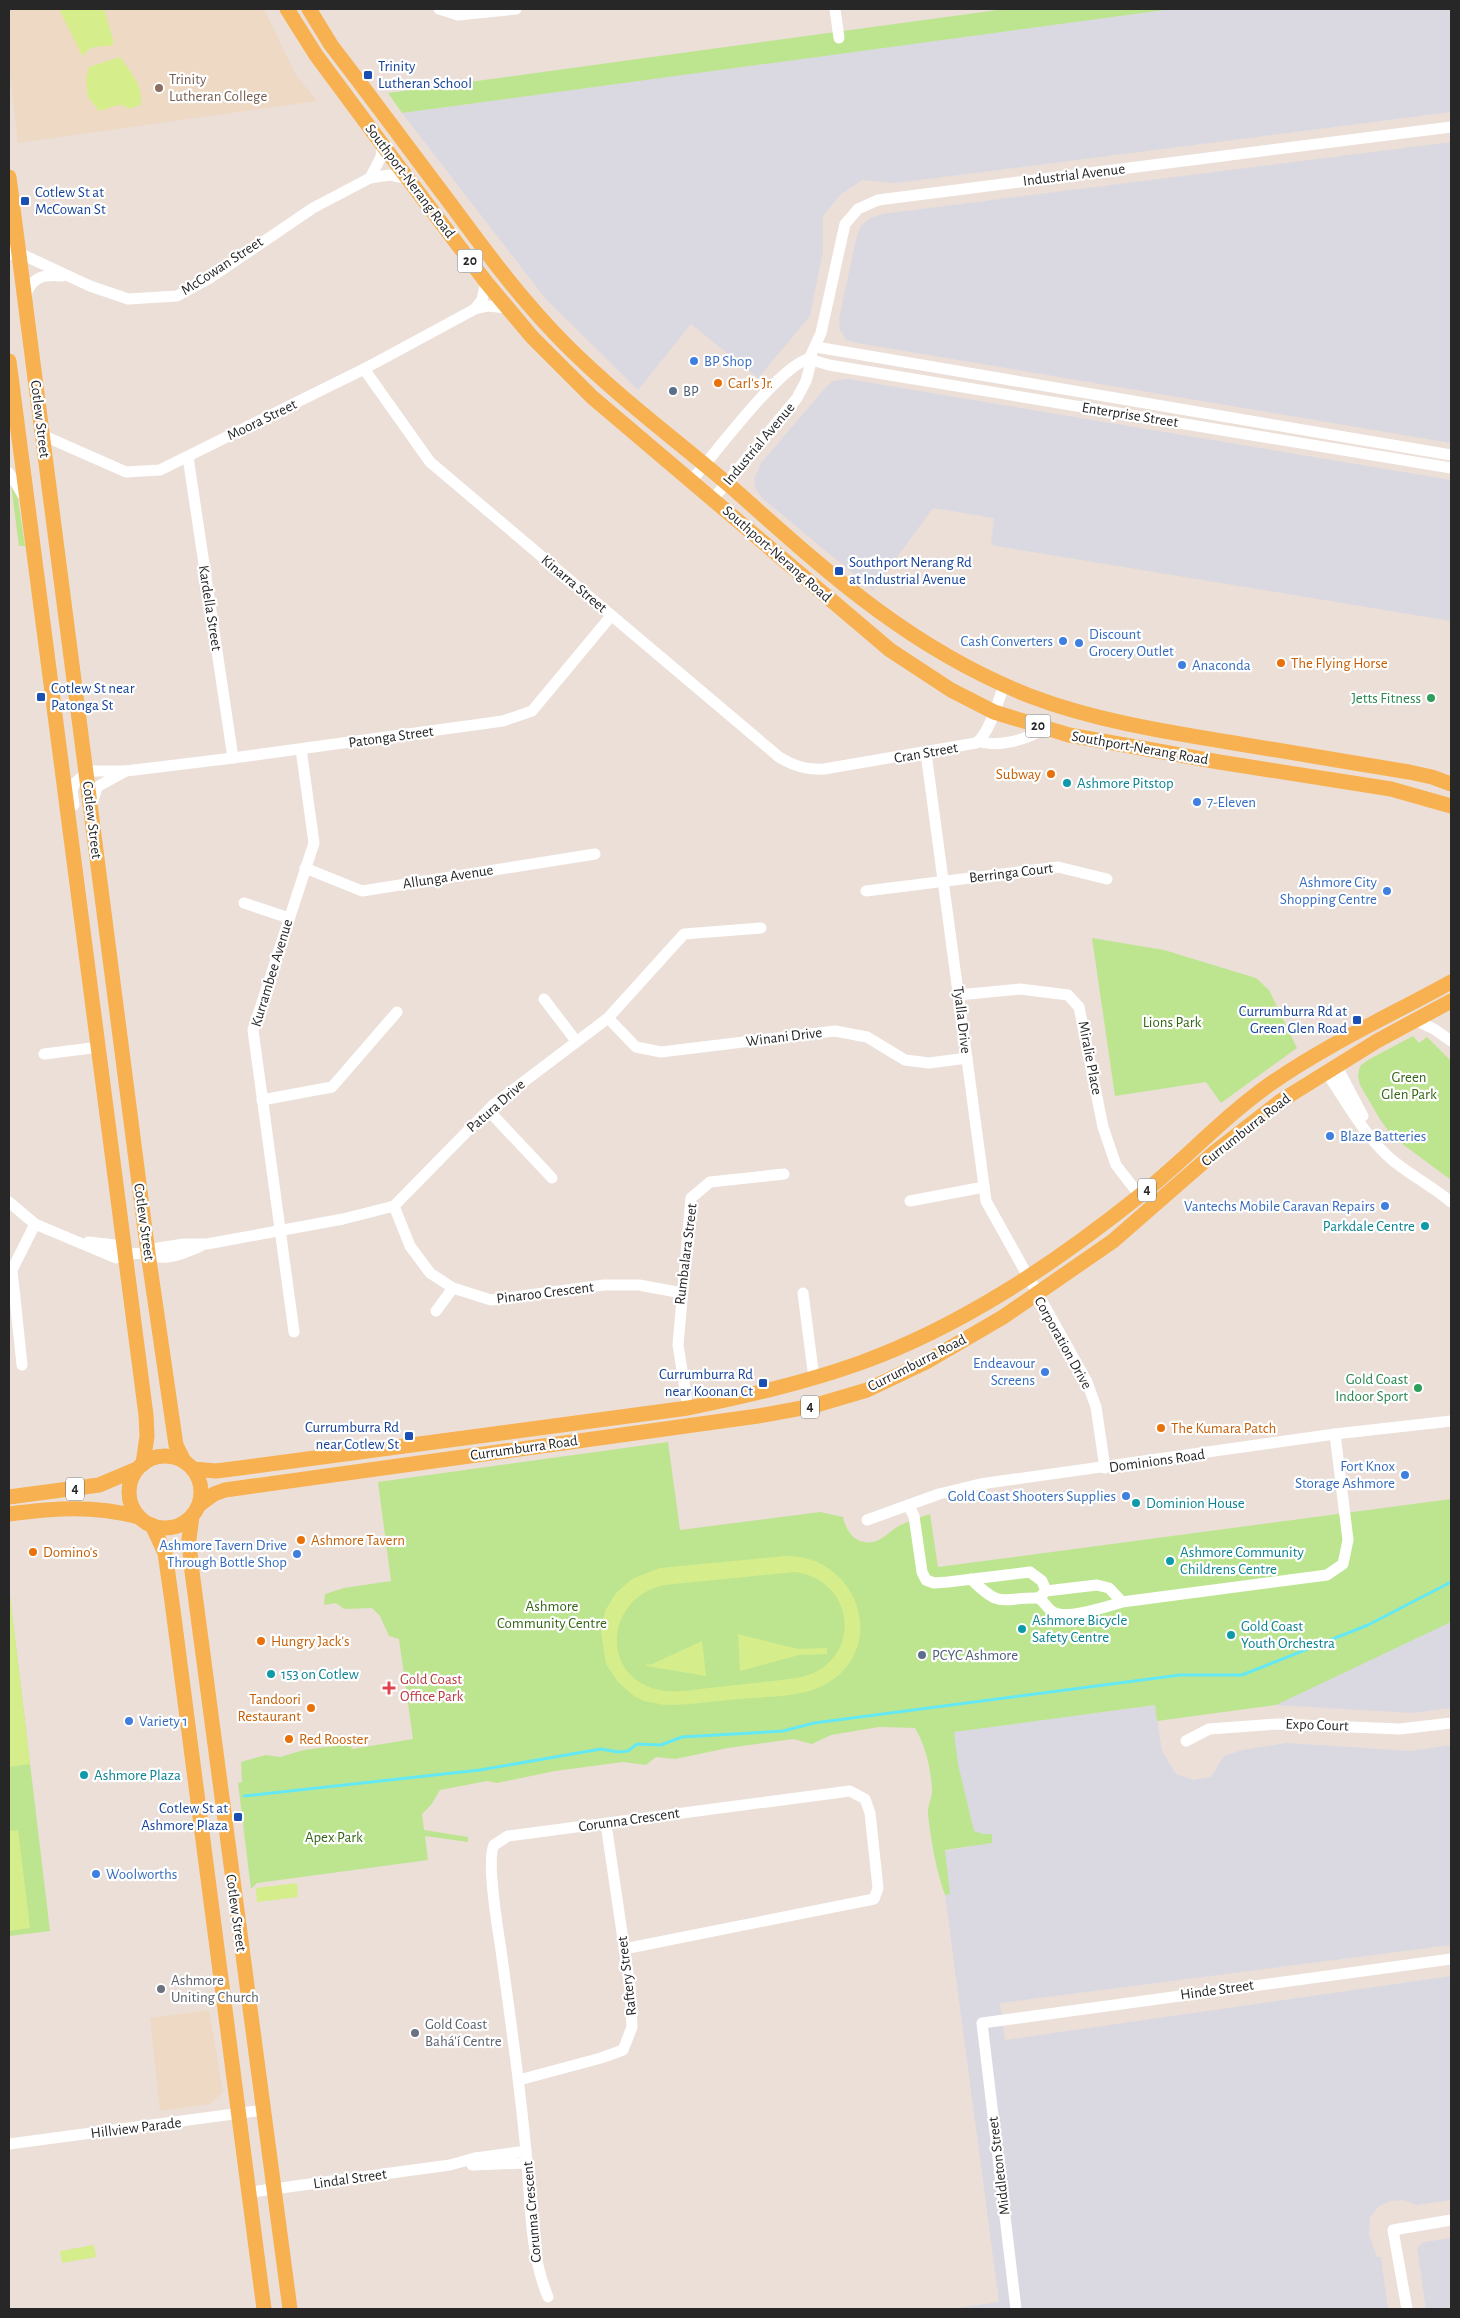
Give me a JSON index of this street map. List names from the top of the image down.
{
  "streets": {
    "main road": [
      "Southport-Nerang Road",
      "20",
      "Cotlew Street",
      "Currumburra Road",
      "4"
    ],
    "street": [
      "Industrial Avenue",
      "McCowan Street",
      "Enterprise Street",
      "Moora Street",
      "Kinarra Street",
      "Kardella Street",
      "Patonga Street",
      "Cran Street",
      "Berringa Court",
      "Allunga Avenue",
      "Kurrambee Avenue",
      "Tyalla Drive",
      "Winani Drive",
      "Miralie Place",
      "Patura Drive",
      "Rumbalara Street",
      "Pinaroo Crescent",
      "Corporation Drive",
      "Dominions Road",
      "Expo Court",
      "Corunna Crescent",
      "Raftery Street",
      "Hinde Street",
      "Hillview Parade",
      "Middleton Street",
      "Lindal Street"
    ]
  },
  "crossings": [
    ["Industrial Avenue", "Southport-Nerang Road"],
    ["Industrial Avenue", "Enterprise Street"],
    ["Southport-Nerang Road", "McCowan Street"],
    ["Southport-Nerang Road", "Moora Street"],
    ["Southport-Nerang Road", "Cran Street"],
    ["McCowan Street", "Cotlew Street"],
    ["Cotlew Street", "Moora Street"],
    ["Cotlew Street", "Patonga Street"],
    ["Cotlew Street", "Currumburra Road"],
    ["Cotlew Street", "4"],
    ["Cotlew Street", "Hillview Parade"],
    ["Cotlew Street", "Lindal Street"],
    ["Moora Street", "Kinarra Street"],
    ["Moora Street", "Kardella Street"],
    ["Kinarra Street", "Patonga Street"],
    ["Kinarra Street", "Cran Street"],
    ["Kardella Street", "Patonga Street"],
    ["Patonga Street", "Kurrambee Avenue"],
    ["Cran Street", "Tyalla Drive"],
    ["Berringa Court", "Tyalla Drive"],
    ["Allunga Avenue", "Kurrambee Avenue"],
    ["Tyalla Drive", "Winani Drive"],
    ["Tyalla Drive", "Miralie Place"],
    ["Tyalla Drive", "Currumburra Road"],
    ["Tyalla Drive", "Corporation Drive"],
    ["Winani Drive", "Patura Drive"],
    ["Miralie Place", "Currumburra Road"],
    ["Patura Drive", "Pinaroo Crescent"],
    ["Currumburra Road", "4"],
    ["Currumburra Road", "Rumbalara Street"],
    ["Currumburra Road", "Corporation Drive"],
    ["Rumbalara Street", "Pinaroo Crescent"],
    ["Corporation Drive", "Dominions Road"],
    ["Corunna Crescent", "Raftery Street"],
    ["Corunna Crescent", "Lindal Street"],
    ["Hinde Street", "Middleton Street"]
  ],
  "parks": [
    "Lions Park",
    "Green Glen Park",
    "Ashmore Community Centre",
    "Apex Park"
  ],
  "places": {
    "transit": [
      "Trinity Lutheran School",
      "Cotlew St at McCowan St",
      "Southport Nerang Rd at Industrial Avenue",
      "Cotlew St near Patonga St",
      "Currumburra Rd at Green Glen Road",
      "Currumburra Rd near Koonan Ct",
      "Currumburra Rd near Cotlew St",
      "Cotlew St at Ashmore Plaza"
    ],
    "other": [
      "Trinity Lutheran College",
      "BP Shop",
      "Carl's Jr.",
      "BP",
      "Cash Converters",
      "Discount Grocery Outlet",
      "The Flying Horse",
      "Anaconda",
      "Jetts Fitness",
      "Subway",
      "Ashmore Pitstop",
      "7-Eleven",
      "Ashmore City Shopping Centre",
      "Blaze Batteries",
      "Vantechs Mobile Caravan Repairs",
      "Parkdale Centre",
      "Endeavour Screens",
      "Gold Coast Indoor Sport",
      "The Kumara Patch",
      "Fort Knox Storage Ashmore",
      "Gold Coast Shooters Supplies",
      "Dominion House",
      "Ashmore Tavern",
      "Domino's",
      "Ashmore Tavern Drive Through Bottle Shop",
      "Ashmore Community Childrens Centre",
      "Ashmore Bicycle Safety Centre",
      "Gold Coast Youth Orchestra",
      "Hungry Jack's",
      "PCYC Ashmore",
      "153 on Cotlew",
      "Tandoori Restaurant",
      "Variety 1",
      "Red Rooster",
      "Ashmore Plaza",
      "Woolworths",
      "Ashmore Uniting Church",
      "Gold Coast Bahá'í Centre"
    ],
    "health": ["Gold Coast Office Park"]
  }
}
